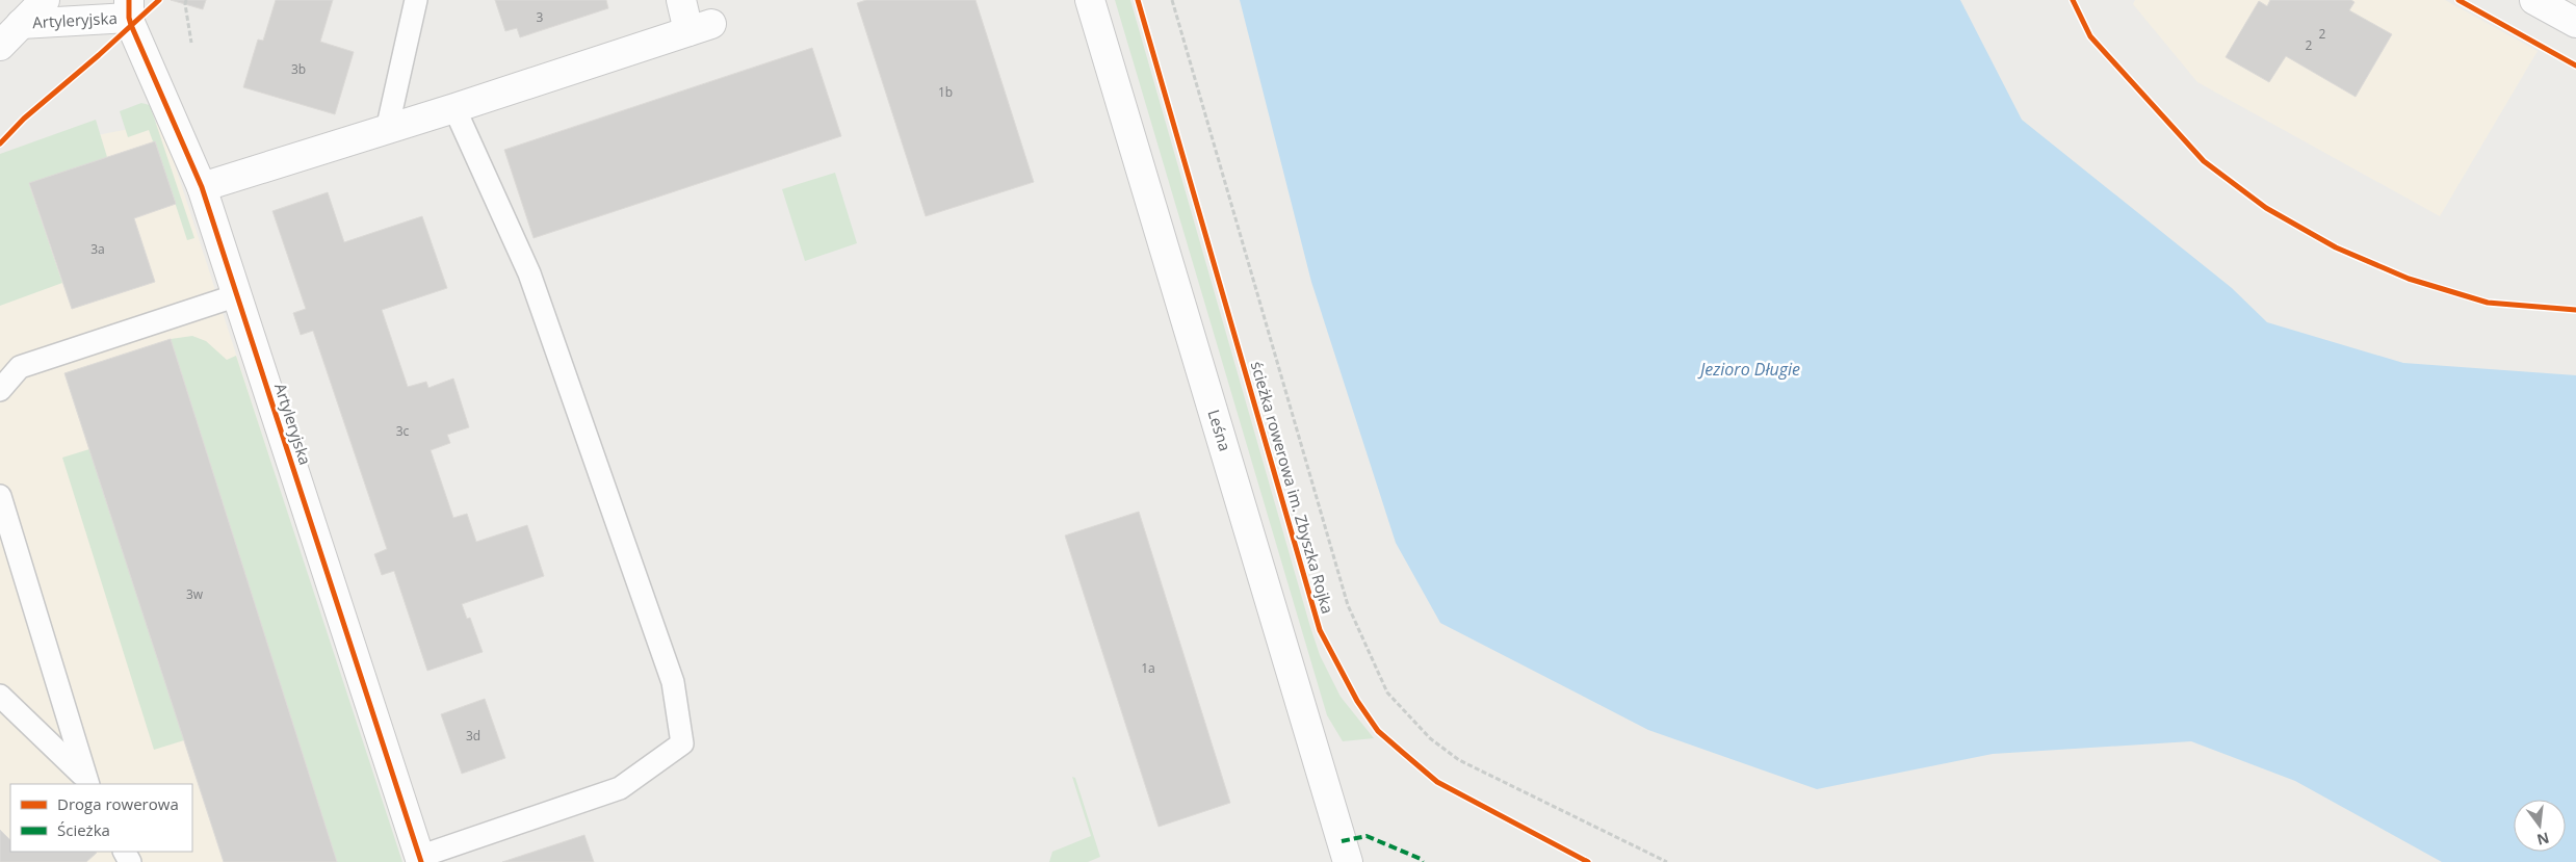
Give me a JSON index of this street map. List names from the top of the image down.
{
  "streets": {
    "street": ["Artyleryjska", "Leśna"],
    "cycle path": ["ścieżka rowerowa im. Zbyszka Rojka"]
  },
  "water": ["Jezioro Długie"],
  "house_numbers": [
    "3",
    "2",
    "2",
    "3b",
    "1b",
    "3a",
    "3c",
    "3w",
    "1a",
    "3d"
  ],
  "legend": ["Droga rowerowa", "Ścieżka"],
  "north": "bottom"
}
